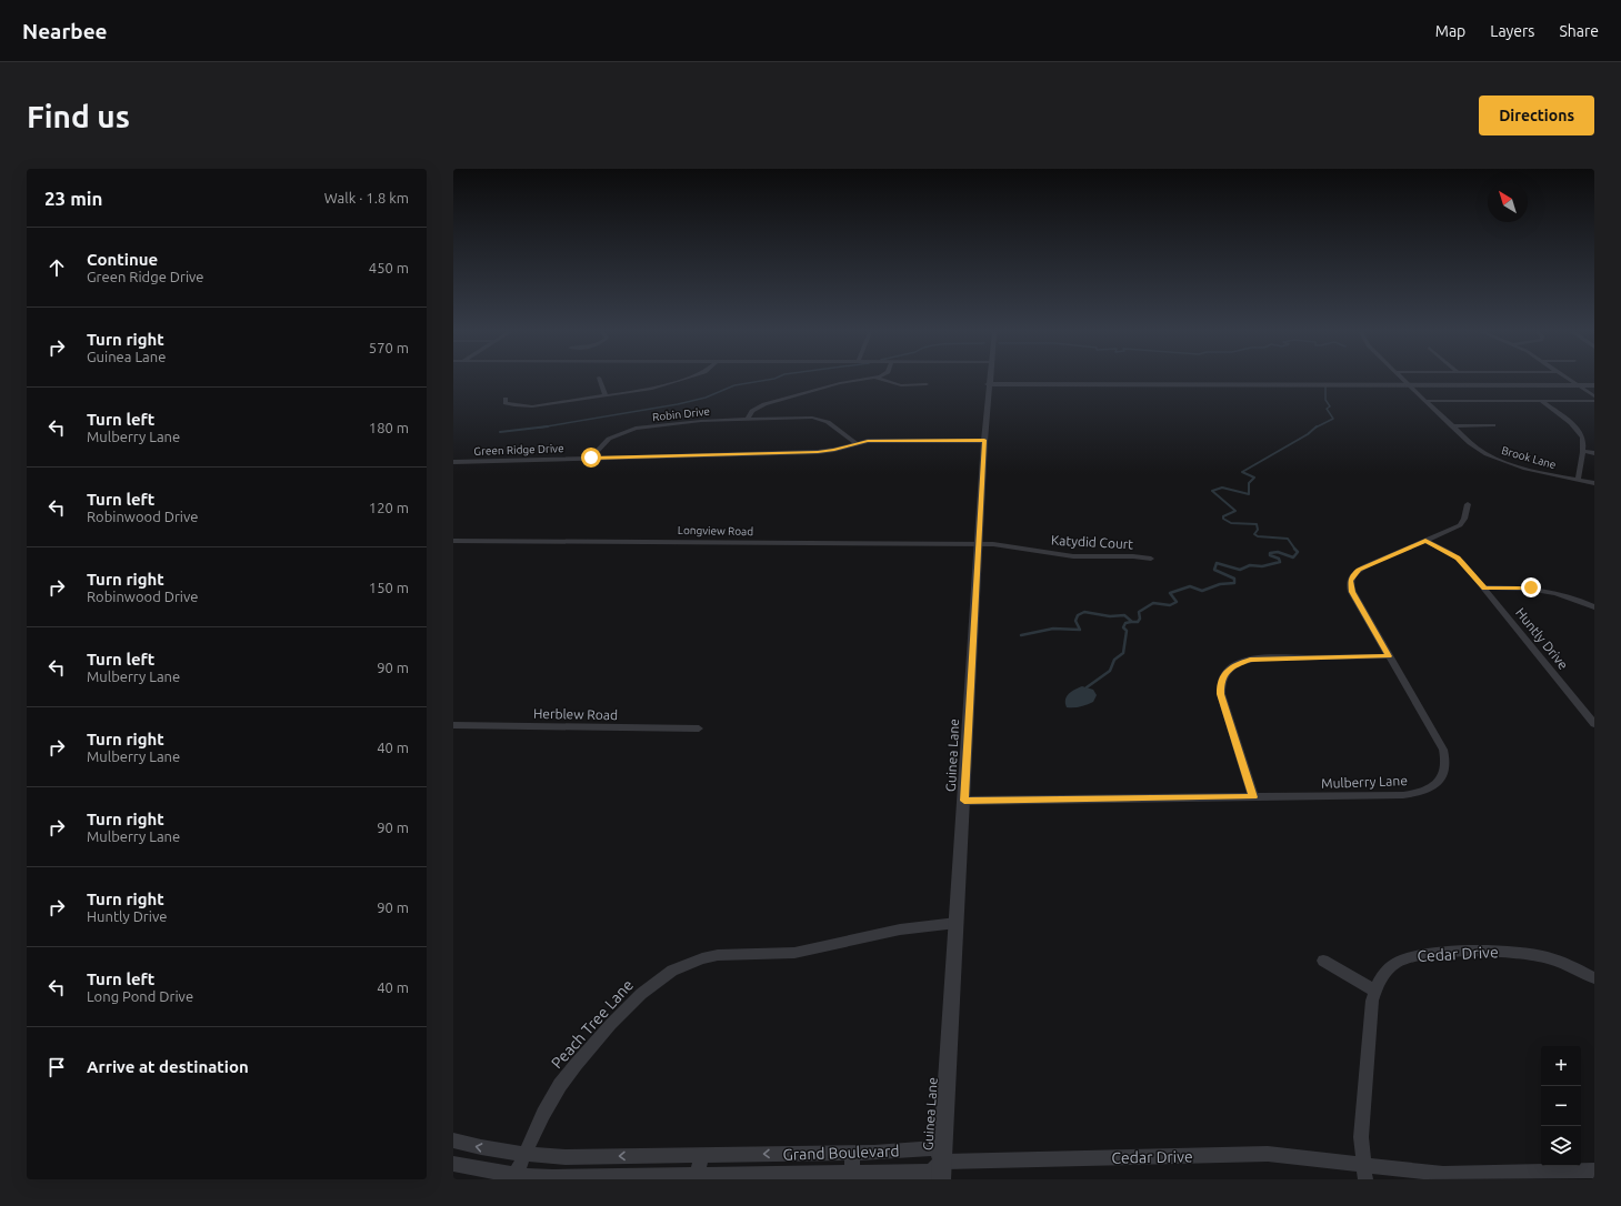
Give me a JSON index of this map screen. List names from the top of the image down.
{
  "streets": {
    "street": [
      "Robin Drive",
      "Green Ridge Drive",
      "Brook Lane",
      "Longview Road",
      "Katydid Court",
      "Huntly Drive",
      "Herblew Road",
      "Guinea Lane",
      "Mulberry Lane",
      "Cedar Drive",
      "Peach Tree Lane",
      "Grand Boulevard"
    ]
  },
  "crossings": [
    ["Robin Drive", "Green Ridge Drive"],
    ["Green Ridge Drive", "Guinea Lane"],
    ["Longview Road", "Katydid Court"],
    ["Longview Road", "Guinea Lane"],
    ["Katydid Court", "Guinea Lane"],
    ["Huntly Drive", "Mulberry Lane"],
    ["Guinea Lane", "Mulberry Lane"],
    ["Guinea Lane", "Cedar Drive"],
    ["Guinea Lane", "Peach Tree Lane"],
    ["Guinea Lane", "Grand Boulevard"],
    ["Cedar Drive", "Grand Boulevard"],
    ["Peach Tree Lane", "Grand Boulevard"]
  ],
  "north": "top left",
  "page": {
    "header": "Nearbee",
    "nav": ["Map", "Layers", "Share"],
    "buttons": "Directions",
    "title": "Find us",
    "heading": ["23 min", "Walk · 1.8 km"],
    "list": [
      ["Continue", "Green Ridge Drive", "450 m"],
      ["Turn right", "Guinea Lane", "570 m"],
      ["Turn left", "Mulberry Lane", "180 m"],
      ["Turn left", "Robinwood Drive", "120 m"],
      ["Turn right", "Robinwood Drive", "150 m"],
      ["Turn left", "Mulberry Lane", "90 m"],
      ["Turn right", "Mulberry Lane", "40 m"],
      ["Turn right", "Mulberry Lane", "90 m"],
      ["Turn right", "Huntly Drive", "90 m"],
      ["Turn left", "Long Pond Drive", "40 m"],
      "Arrive at destination"
    ],
    "map_buttons": ["+", "−"]
  }
}
